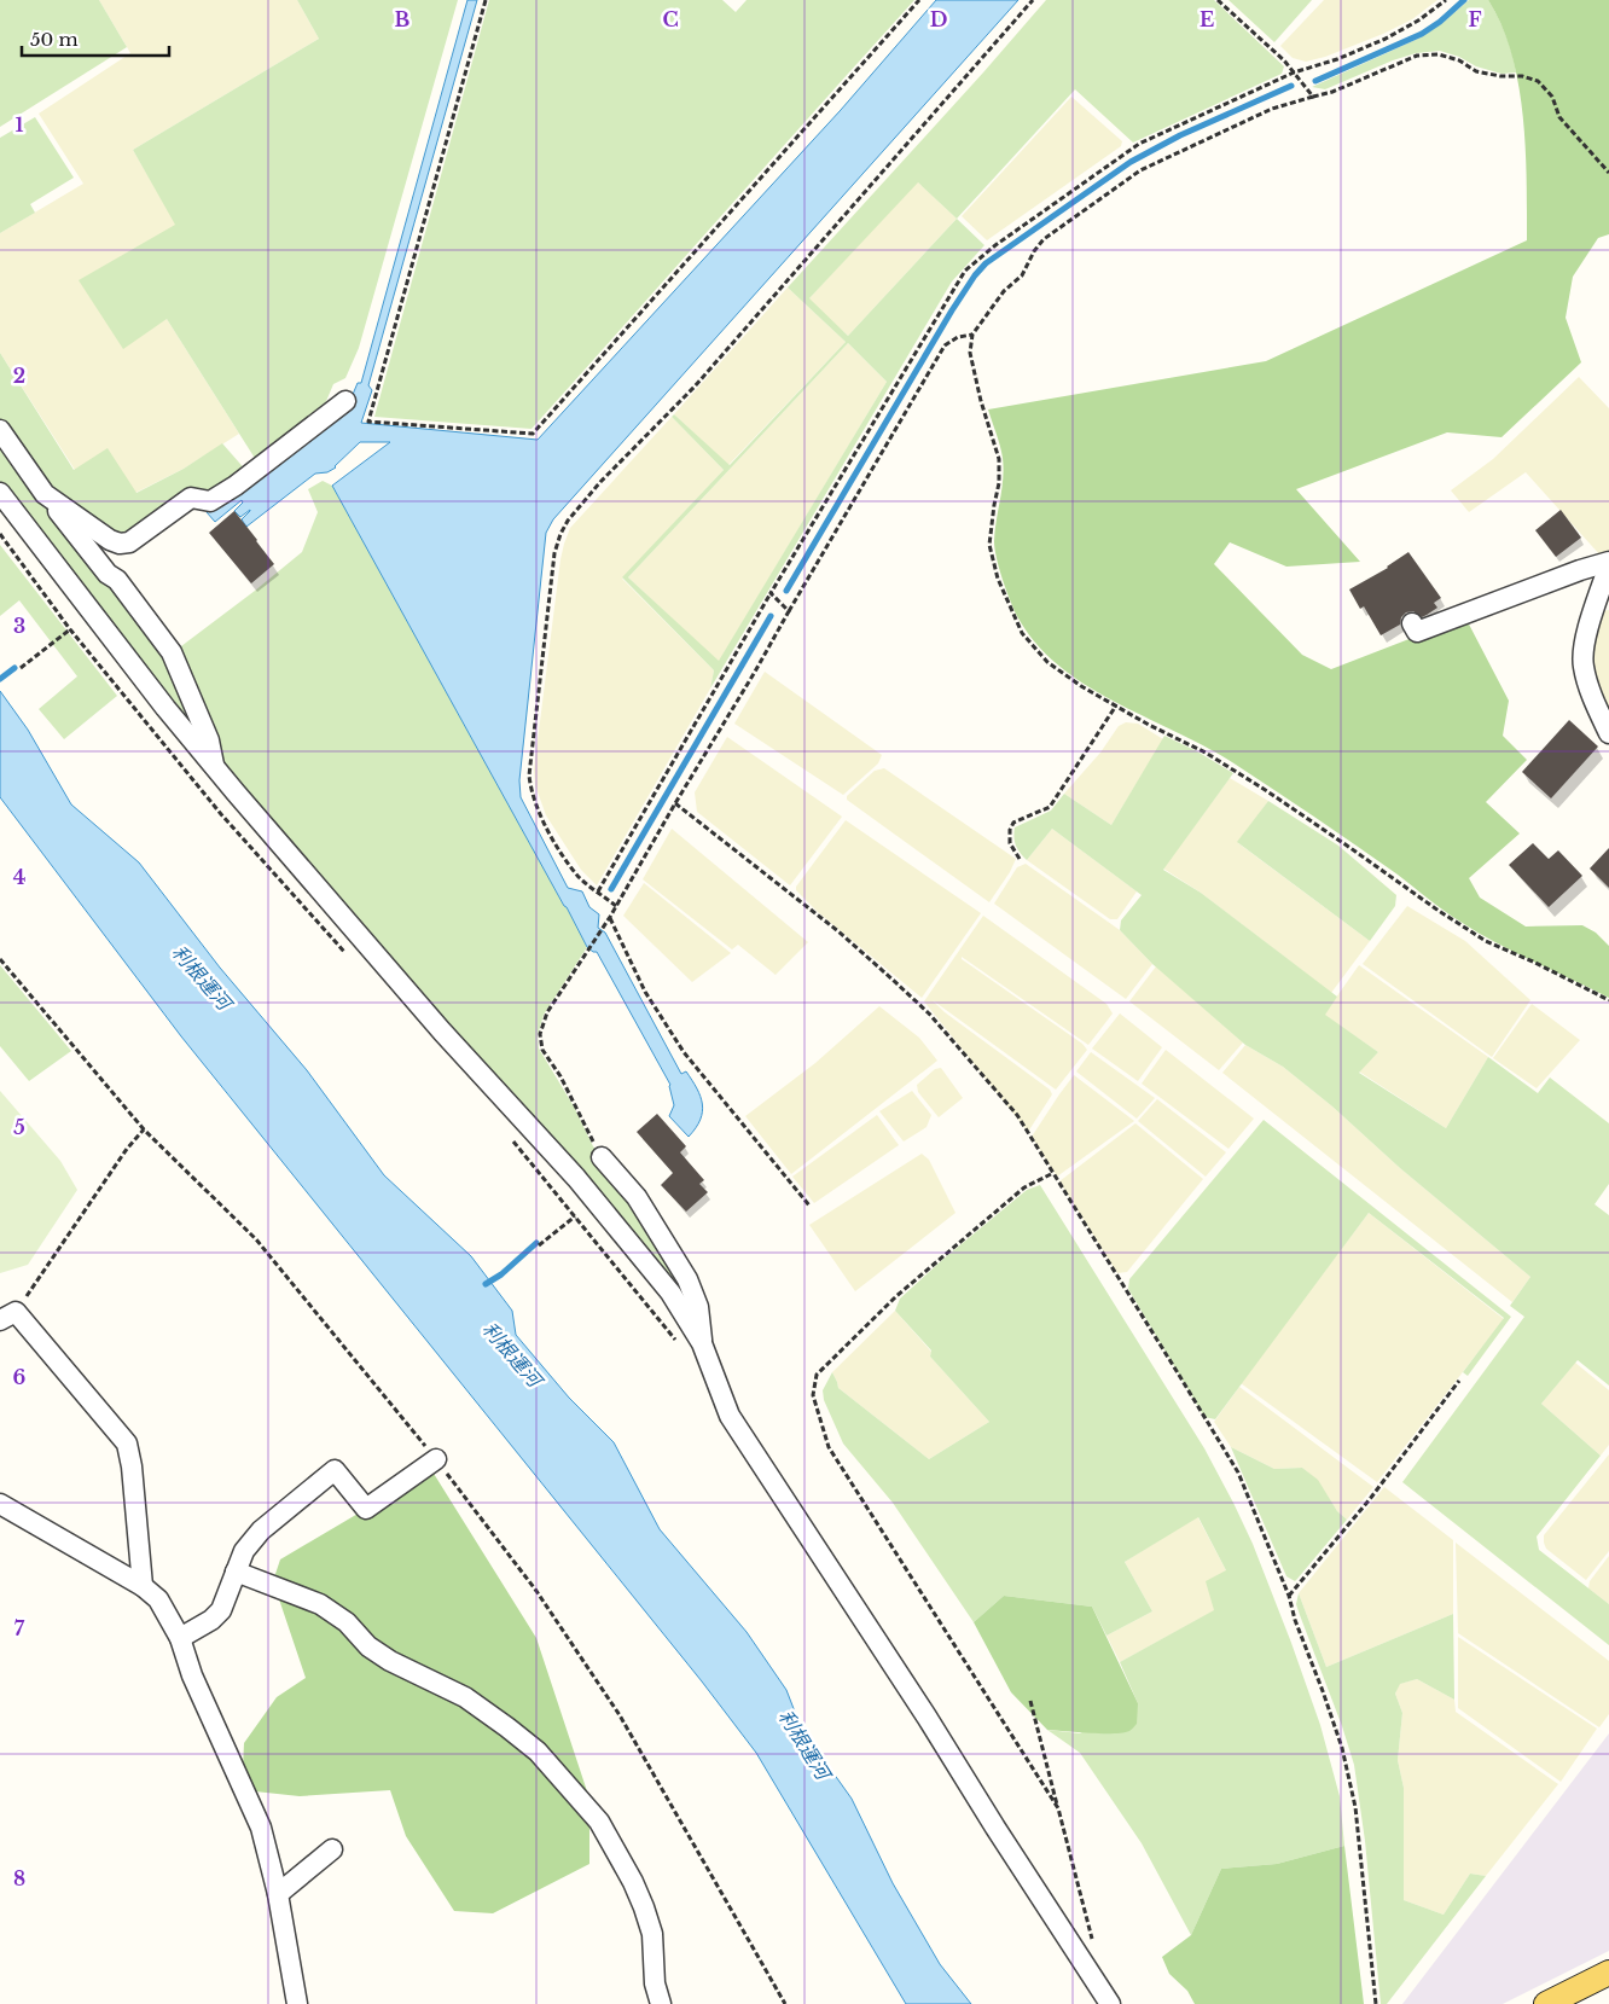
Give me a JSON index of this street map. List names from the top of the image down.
{
  "water": ["利根運河"],
  "scale_bar": "50 m",
  "grid": {
    "columns": [
      "B",
      "C",
      "D",
      "E",
      "F"
    ],
    "rows": [
      "1",
      "2",
      "3",
      "4",
      "5",
      "6",
      "7",
      "8"
    ]
  }
}
